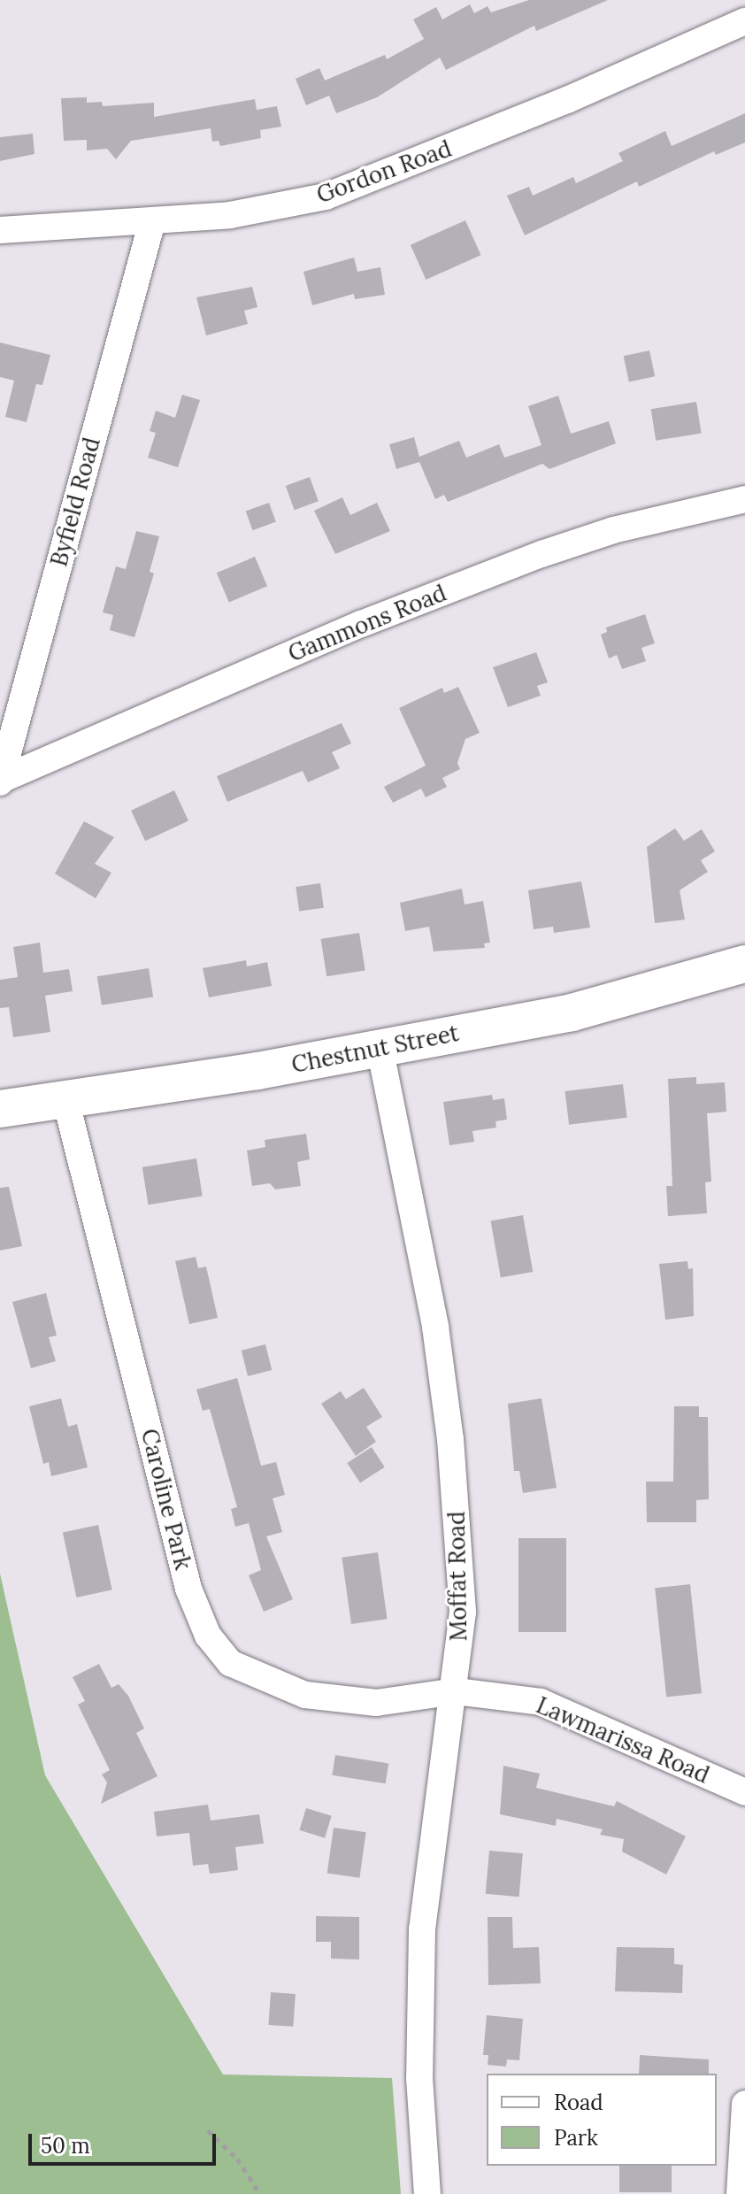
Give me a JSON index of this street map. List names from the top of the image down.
{
  "streets": {
    "main road": ["Chestnut Street"],
    "street": [
      "Gordon Road",
      "Byfield Road",
      "Gammons Road",
      "Caroline Park",
      "Moffat Road",
      "Lawmarissa Road"
    ]
  },
  "crossings": [
    ["Gordon Road", "Byfield Road"],
    ["Byfield Road", "Gammons Road"],
    ["Chestnut Street", "Caroline Park"],
    ["Chestnut Street", "Moffat Road"],
    ["Caroline Park", "Moffat Road"],
    ["Caroline Park", "Lawmarissa Road"],
    ["Moffat Road", "Lawmarissa Road"]
  ],
  "legend": ["Road", "Park"],
  "scale_bar": "50 m"
}
